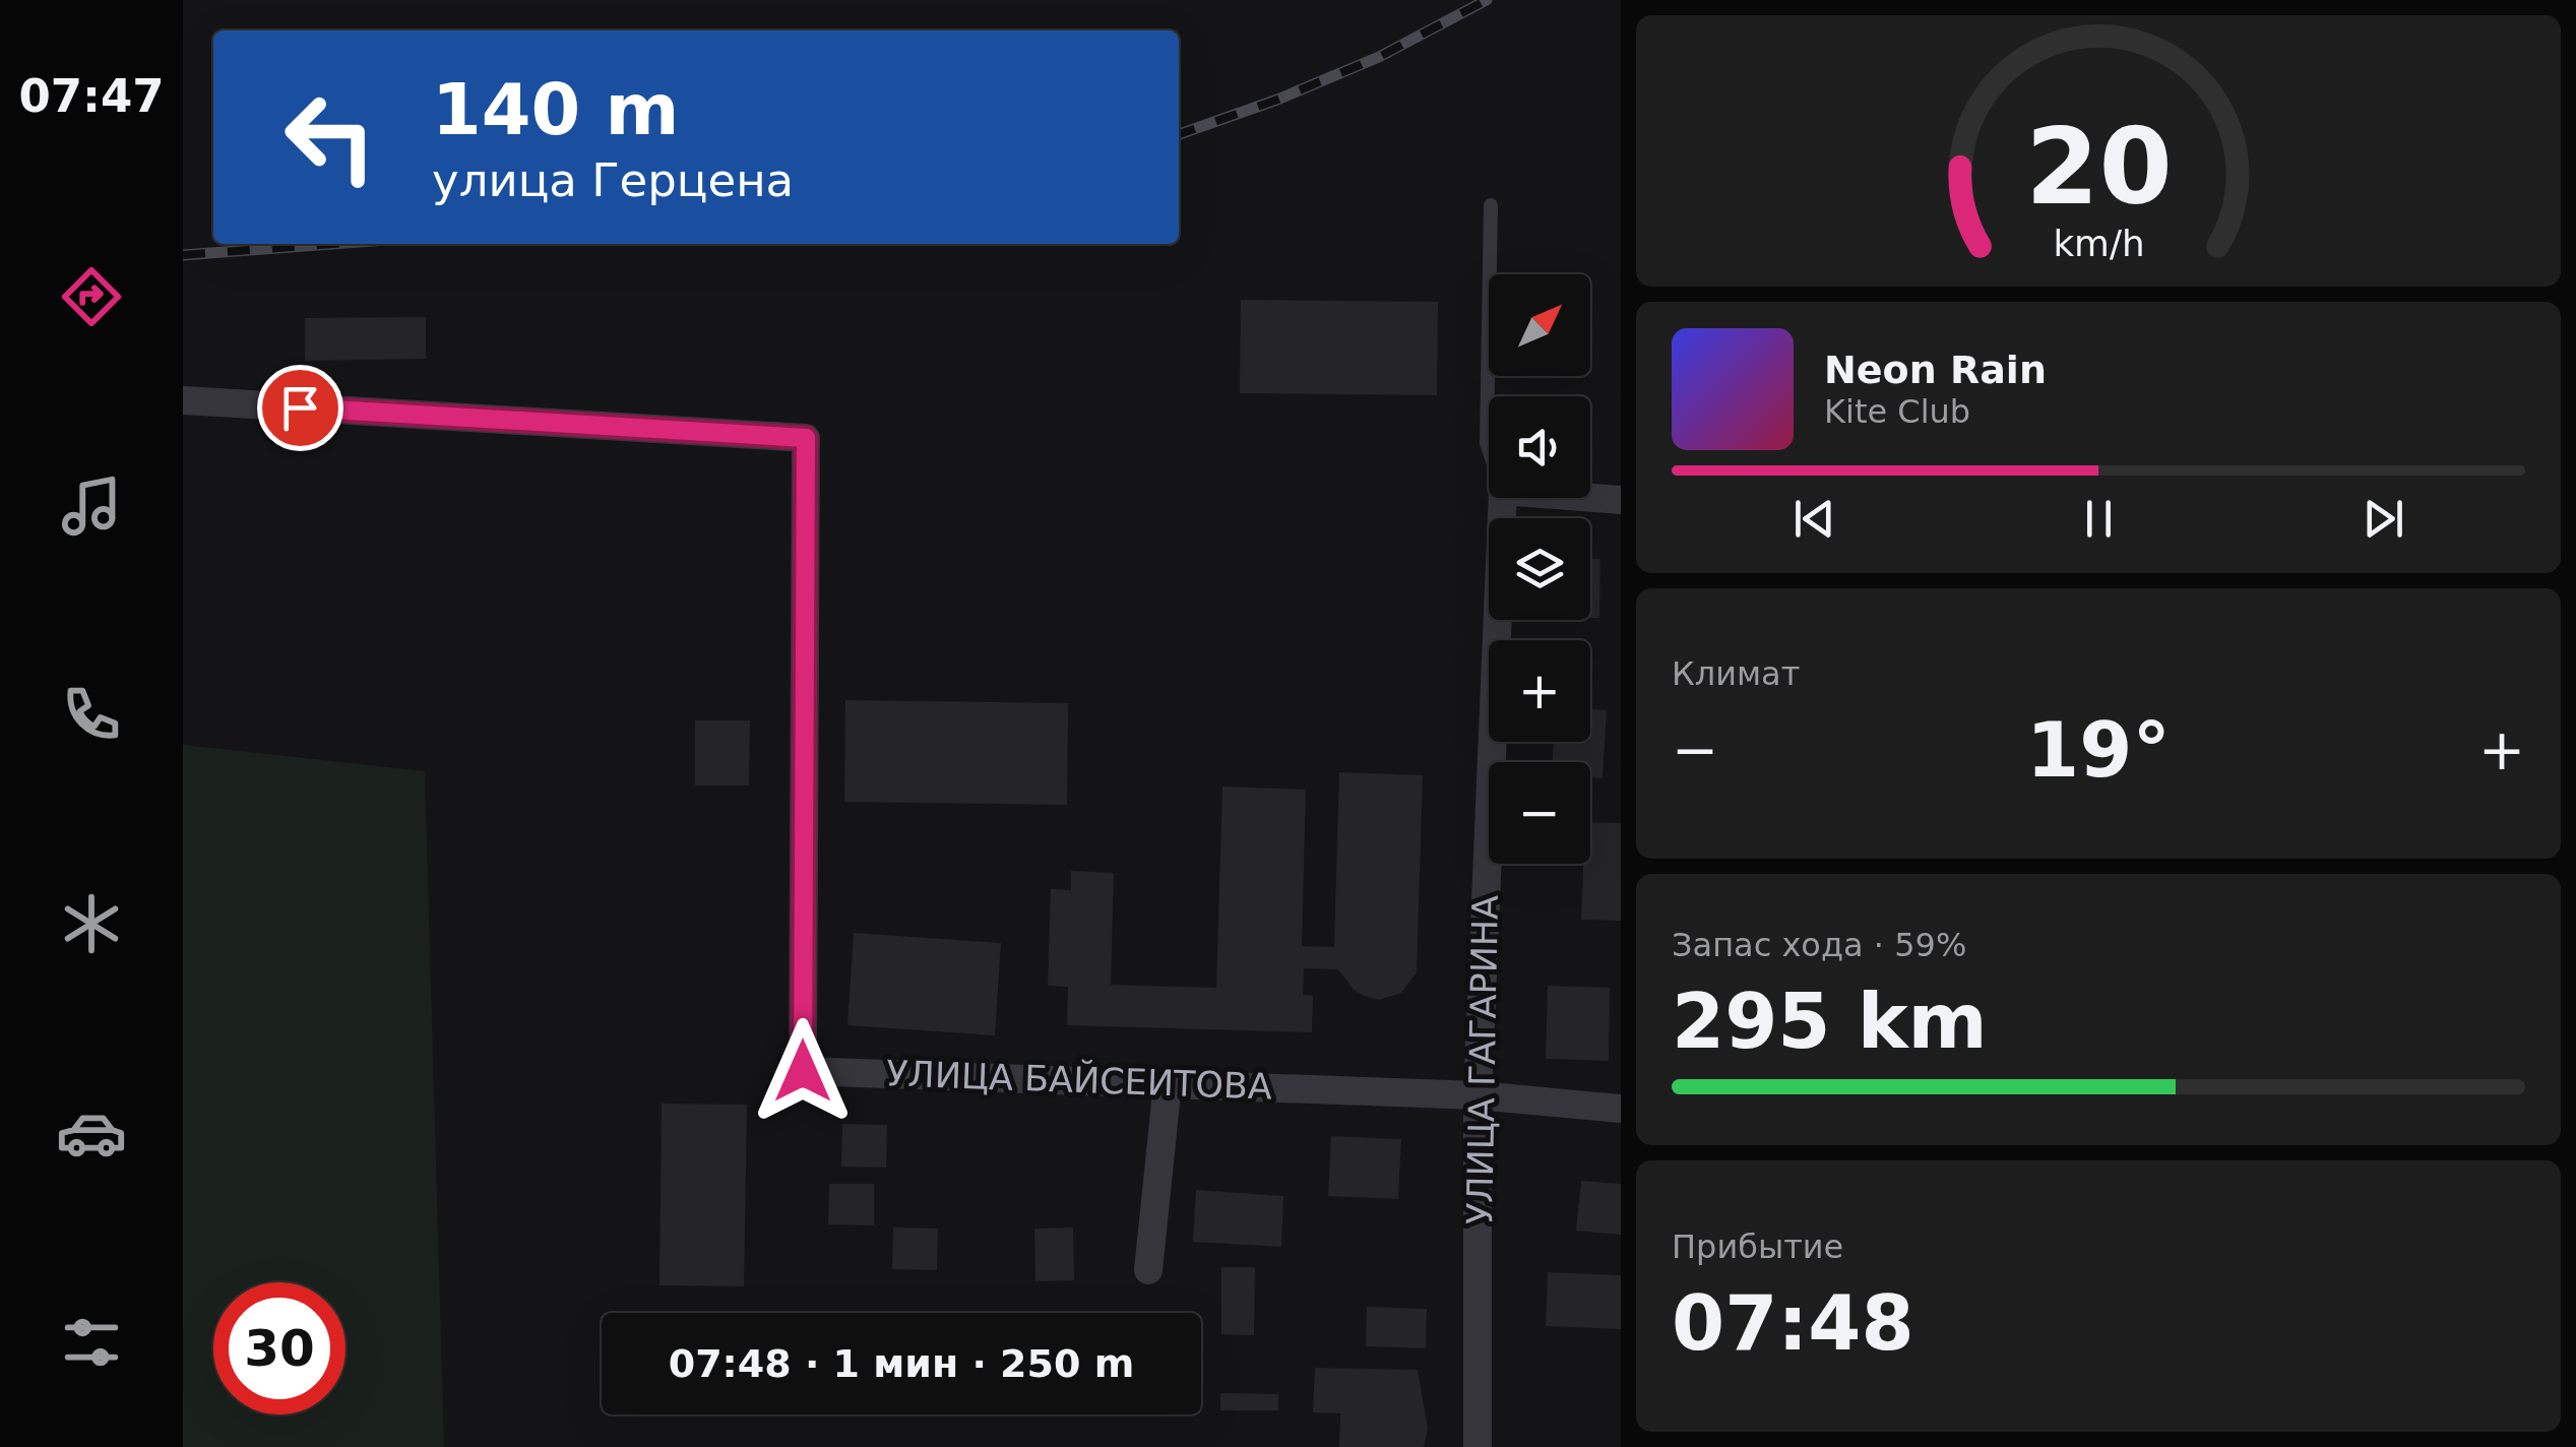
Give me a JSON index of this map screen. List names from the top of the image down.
{
  "streets": {
    "street": ["УЛИЦА ГАГАРИНА", "УЛИЦА БАЙСЕИТОВА"]
  },
  "crossings": [
    ["УЛИЦА ГАГАРИНА", "УЛИЦА БАЙСЕИТОВА"]
  ],
  "north": "top right",
  "page": {
    "tabs": "07:47",
    "turn": ["140 m", "улица Герцена"],
    "map_buttons": ["+", "−"],
    "song": ["Neon Rain", "Kite Club"],
    "tile": [
      "Климат",
      ["Запас хода · 59%", "295 km"],
      ["Прибытие", "07:48"]
    ],
    "heat": ["−", "19°", "+"],
    "limit": "30",
    "trip": "07:48 · 1 мин · 250 m",
    "gauge": ["20", "km/h"]
  }
}
